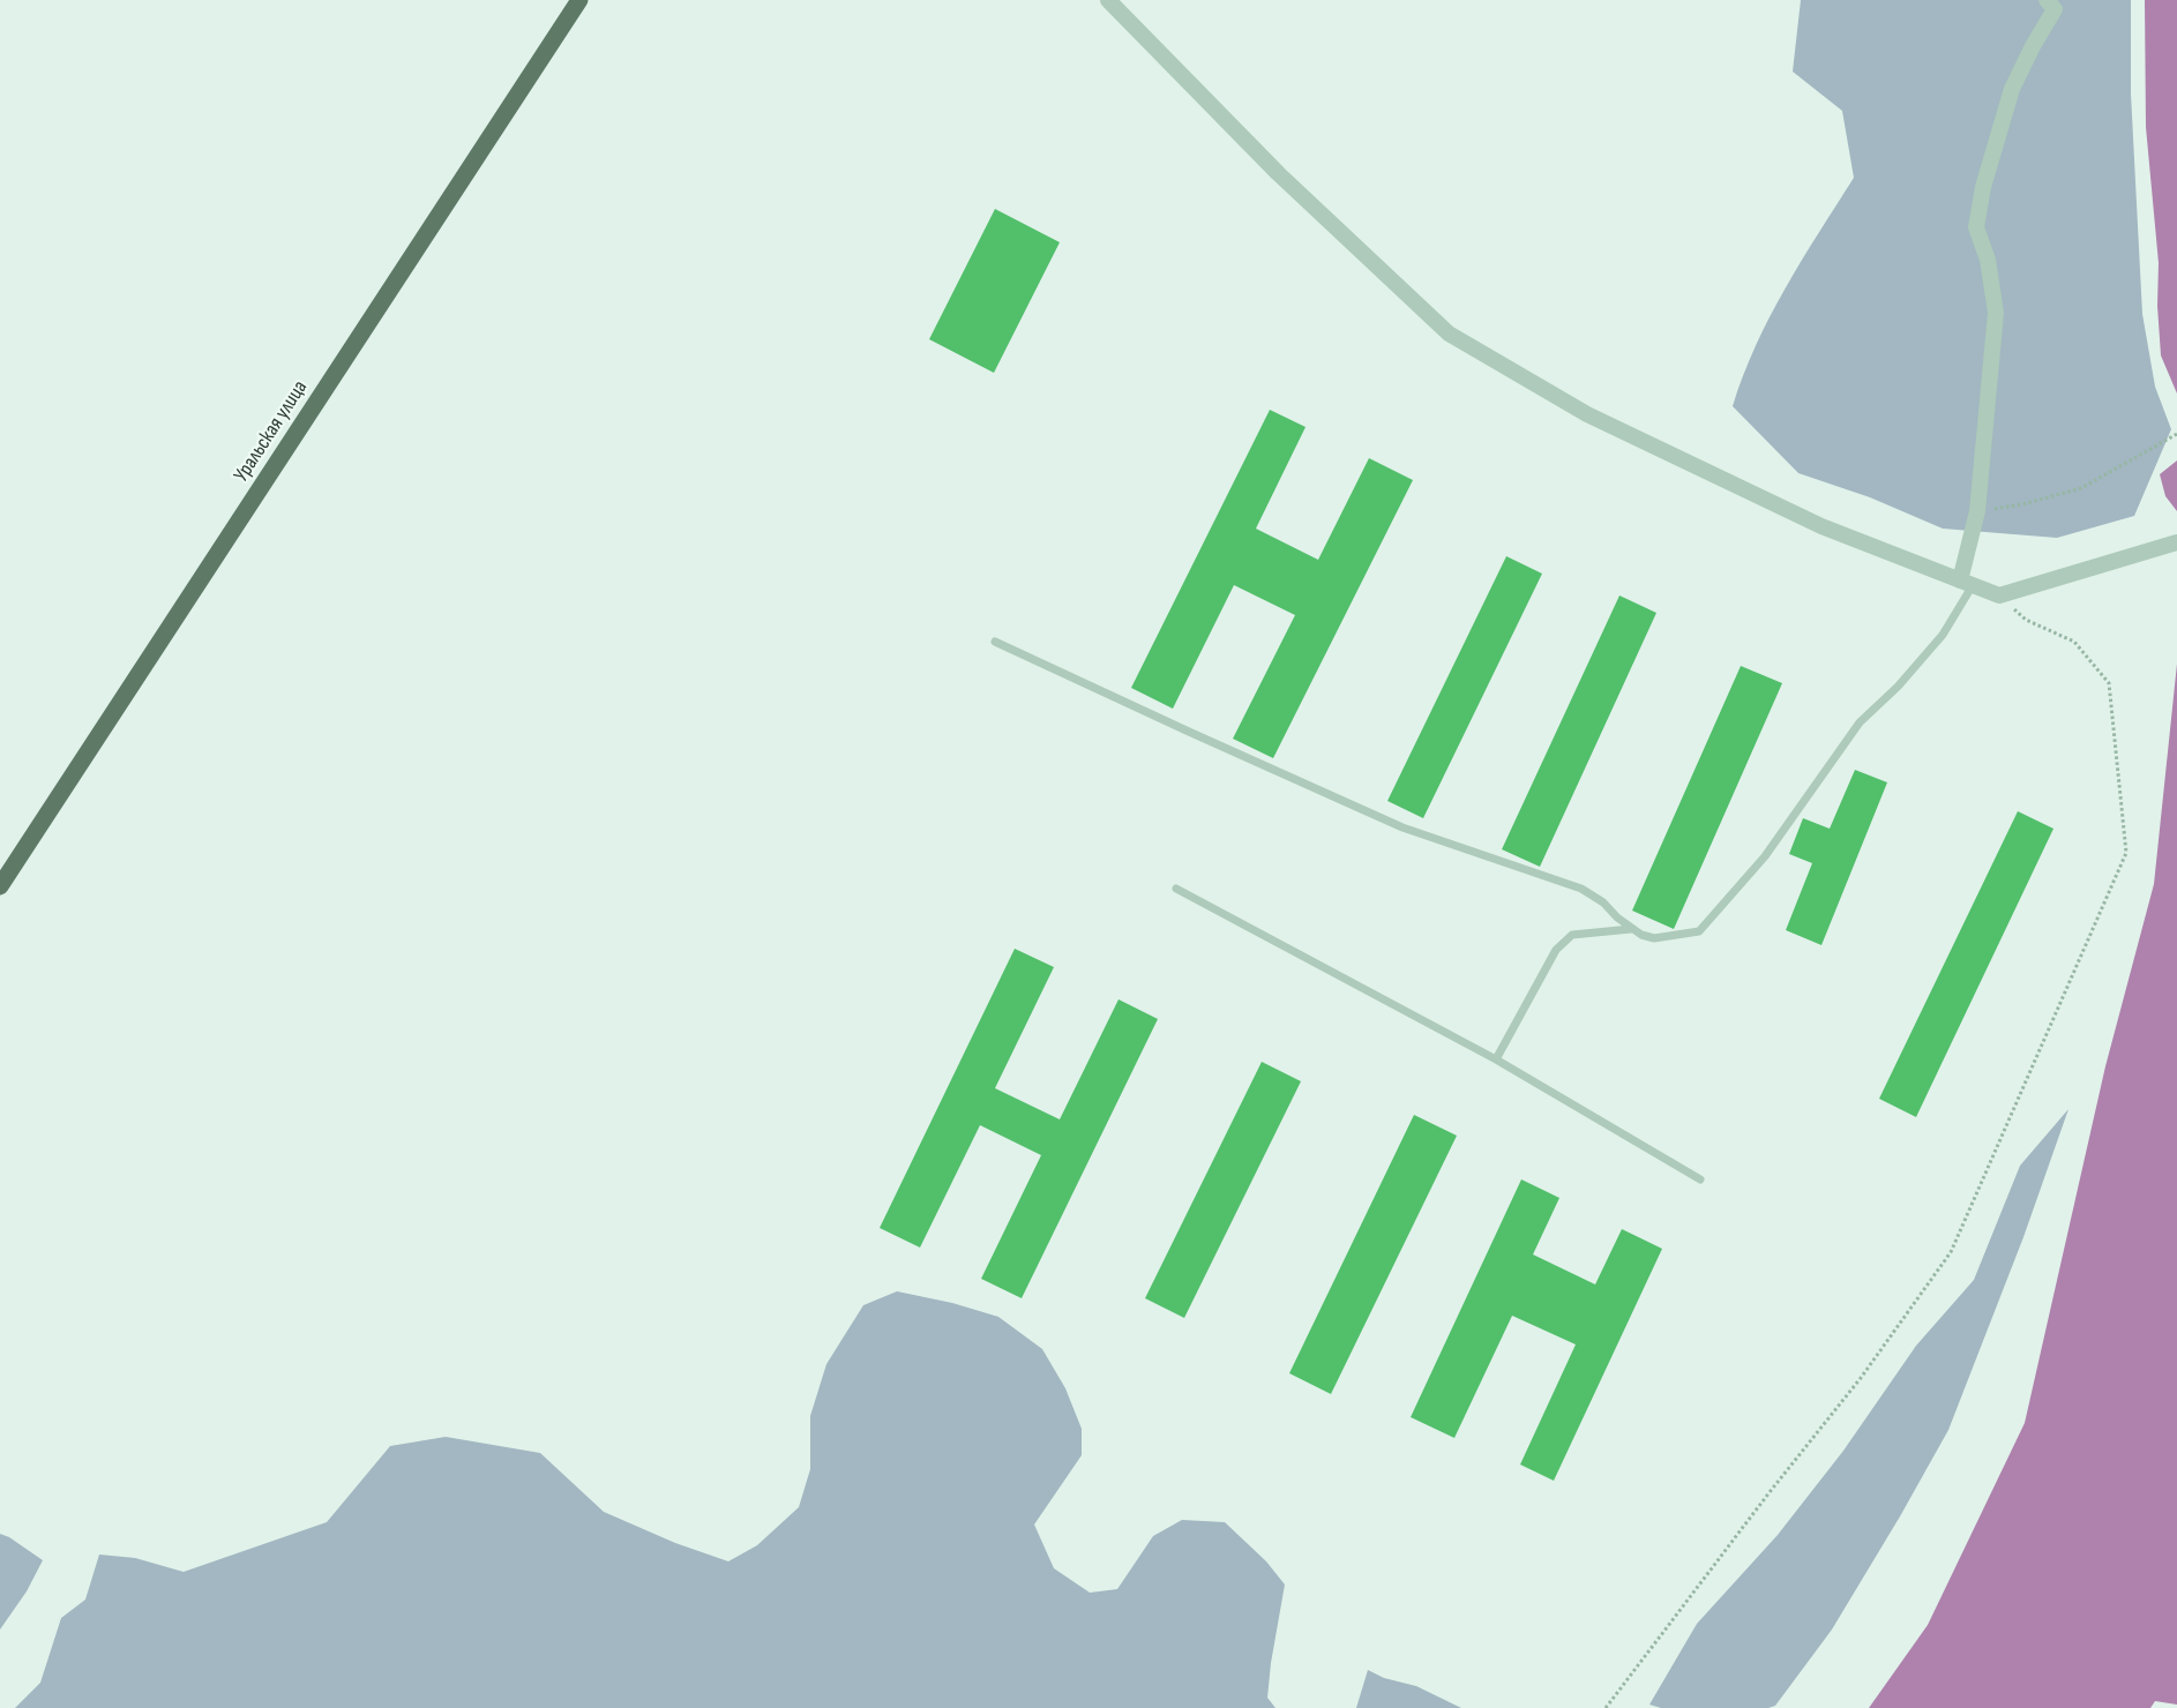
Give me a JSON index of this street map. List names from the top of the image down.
{
  "streets": {
    "main road": ["Уральская улица"]
  }
}
